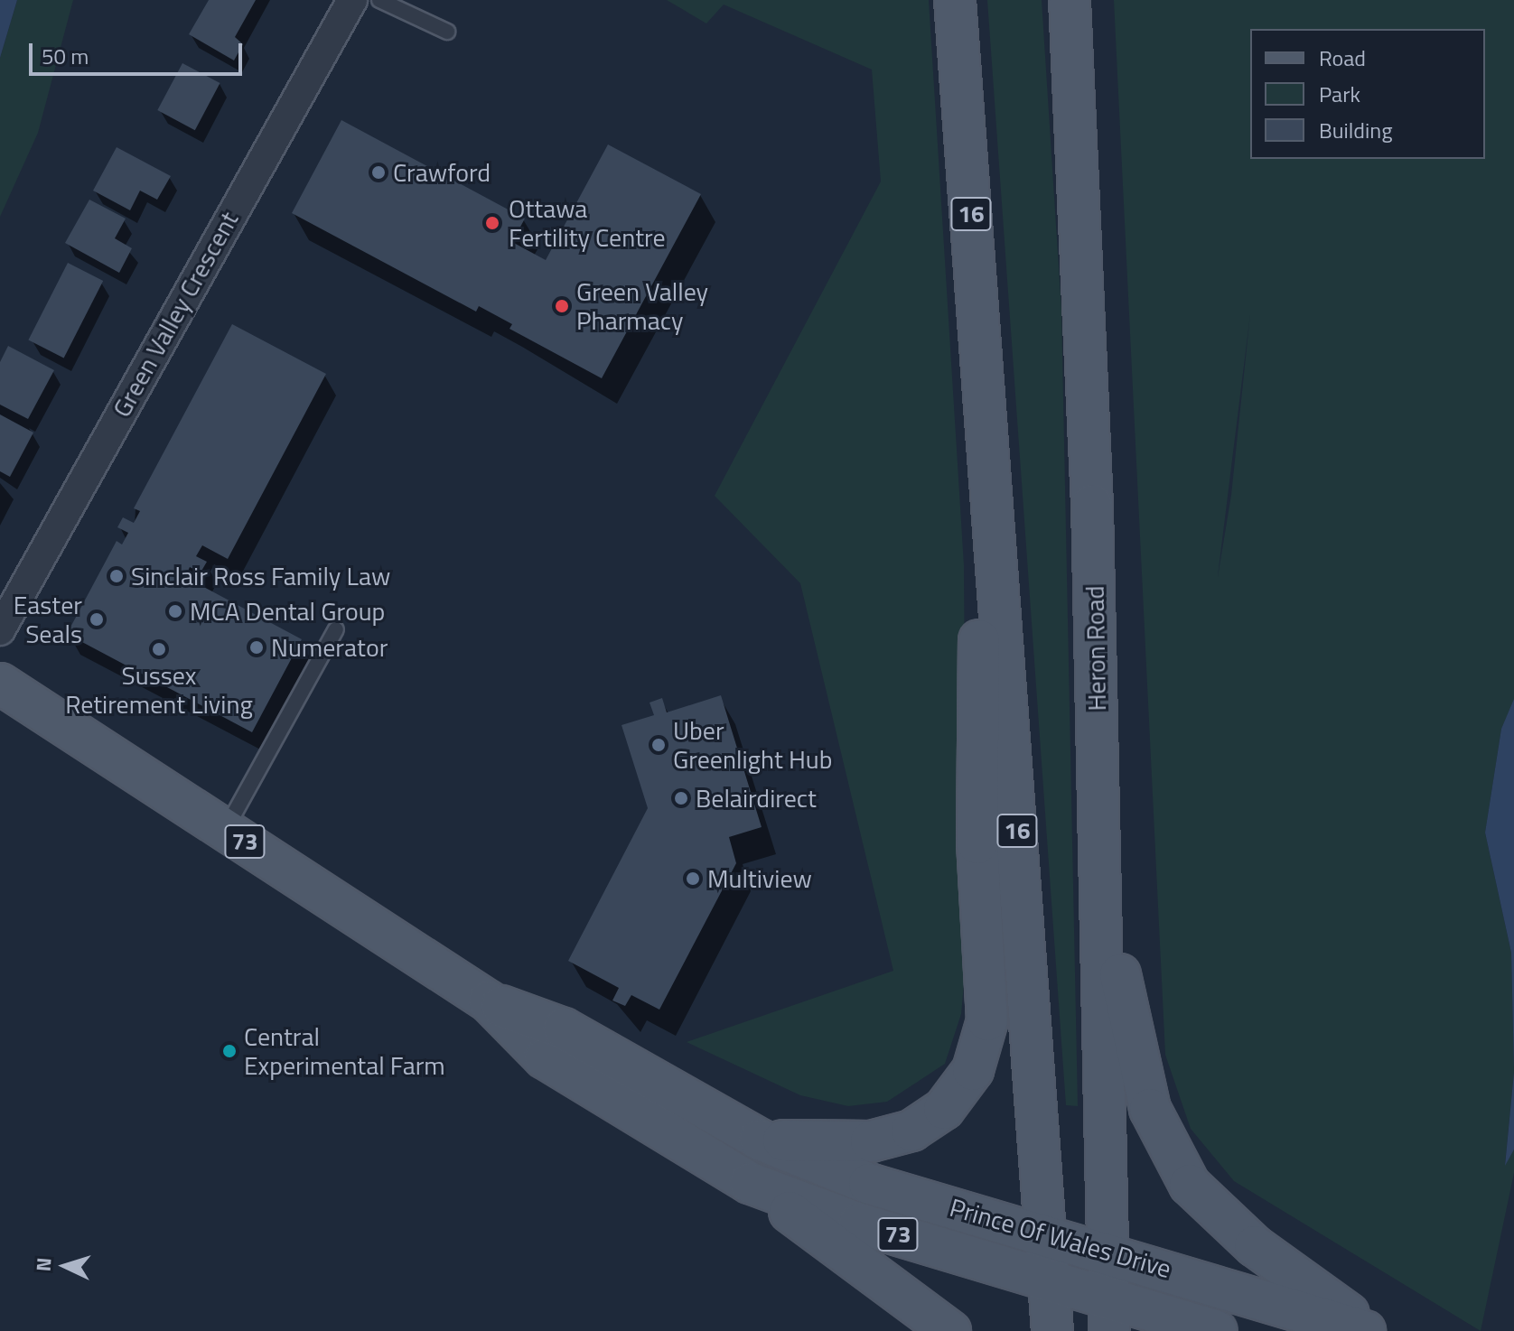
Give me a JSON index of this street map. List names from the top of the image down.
{
  "streets": {
    "main road": [
      "16",
      "Heron Road",
      "73",
      "Prince Of Wales Drive"
    ],
    "street": ["Green Valley Crescent"]
  },
  "crossings": [
    ["16", "Prince Of Wales Drive"],
    ["Heron Road", "Prince Of Wales Drive"]
  ],
  "places": [
    "Crawford",
    "Ottawa Fertility Centre",
    "Green Valley Pharmacy",
    "Sinclair Ross Family Law",
    "MCA Dental Group",
    "Easter Seals",
    "Numerator",
    "Sussex Retirement Living",
    "Uber Greenlight Hub",
    "Belairdirect",
    "Multiview",
    "Central Experimental Farm"
  ],
  "legend": ["Road", "Park", "Building"],
  "scale_bar": "50 m",
  "north": "left"
}
